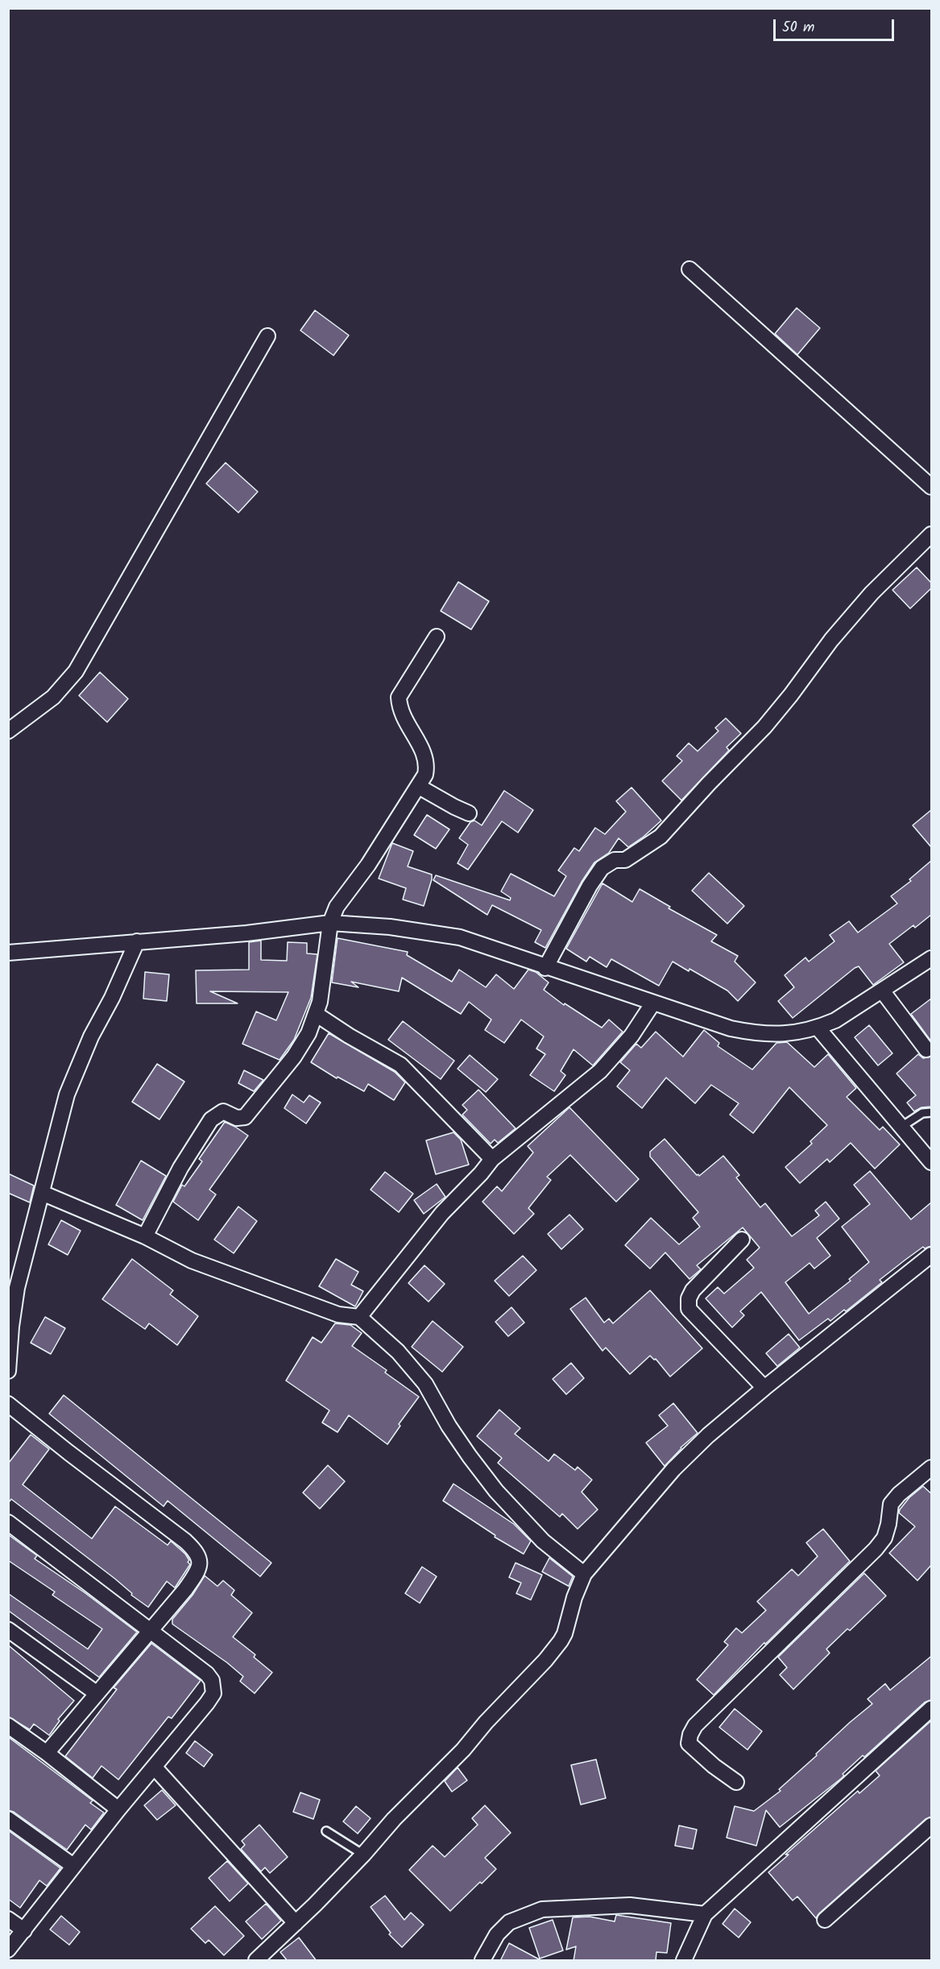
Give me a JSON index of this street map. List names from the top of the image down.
{
  "scale_bar": "50 m"
}
